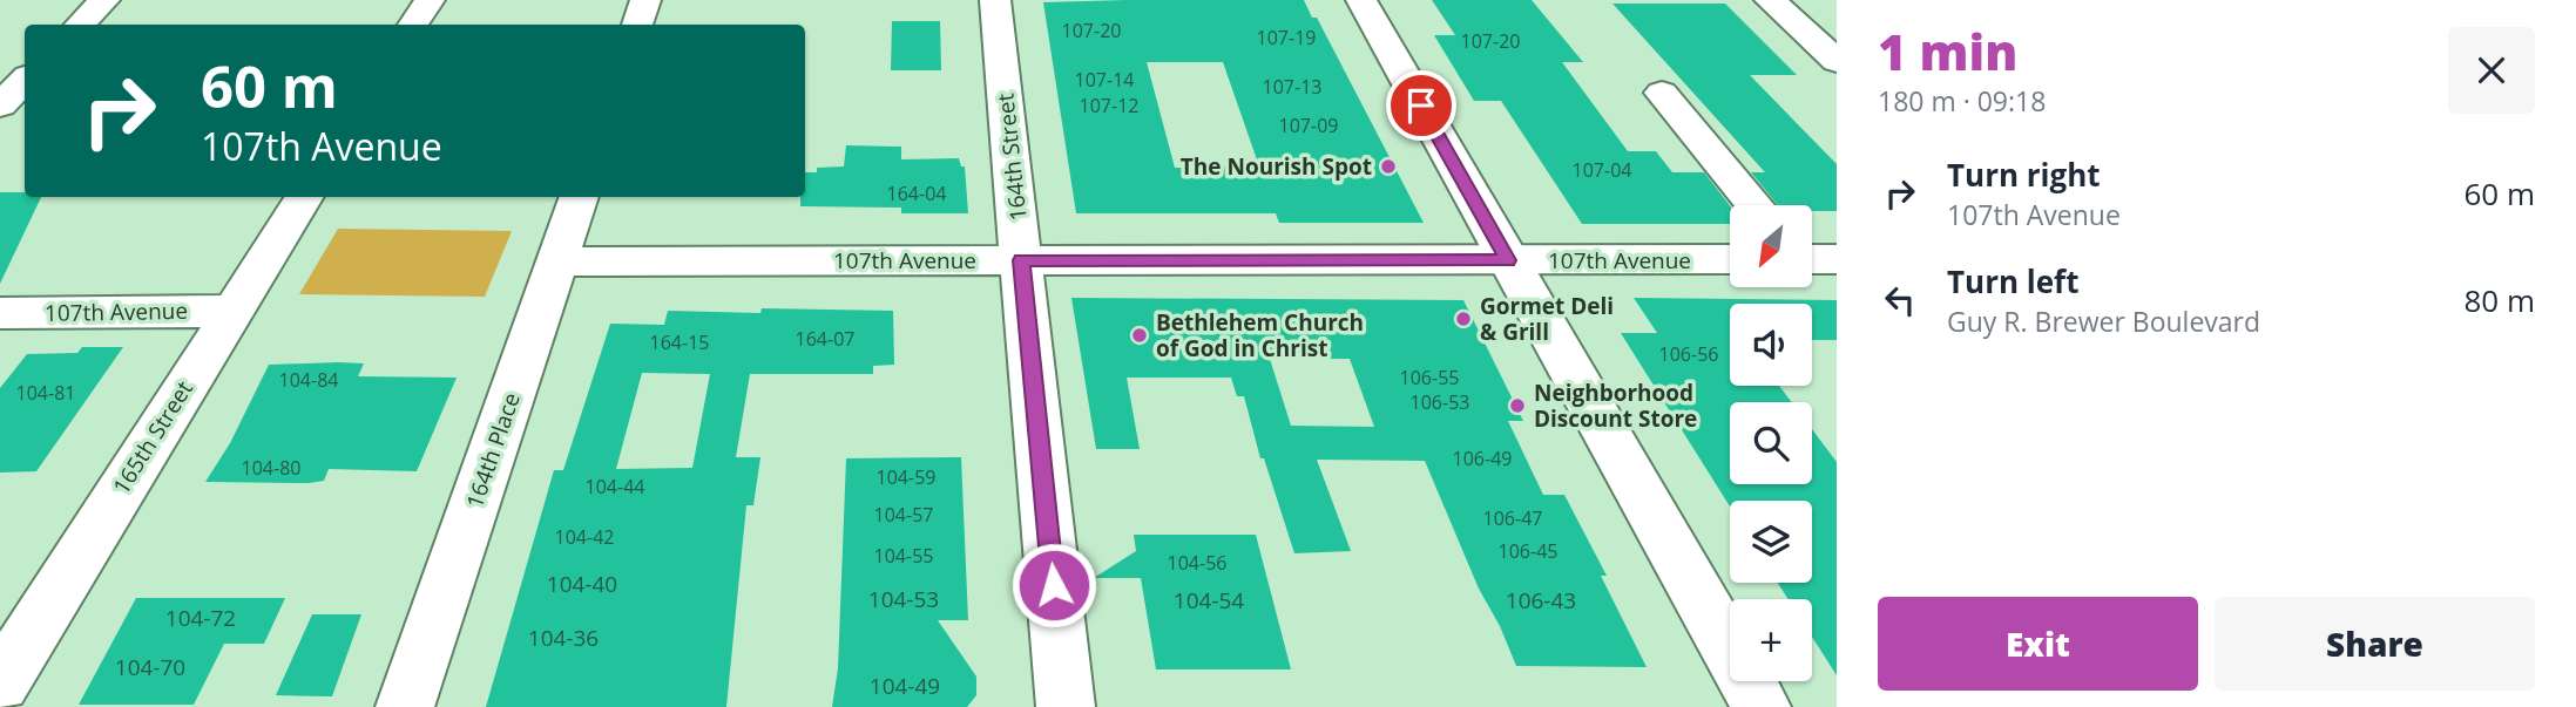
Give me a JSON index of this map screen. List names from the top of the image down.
{
  "streets": {
    "street": [
      "164th Street",
      "107th Avenue",
      "165th Street",
      "164th Place"
    ]
  },
  "crossings": [
    ["164th Street", "107th Avenue"],
    ["107th Avenue", "165th Street"],
    ["107th Avenue", "164th Place"]
  ],
  "places": [
    "The Nourish Spot",
    "Gormet Deli & Grill",
    "Bethlehem Church of God in Christ",
    "Neighborhood Discount Store"
  ],
  "house_numbers": [
    "107-20",
    "107-19",
    "107-20",
    "107-14",
    "107-13",
    "107-12",
    "107-09",
    "107-04",
    "164-04",
    "164-07",
    "164-15",
    "106-56",
    "106-55",
    "104-84",
    "104-81",
    "106-53",
    "106-49",
    "104-80",
    "104-59",
    "104-44",
    "104-57",
    "106-47",
    "104-42",
    "106-45",
    "104-55",
    "104-56",
    "104-40",
    "104-53",
    "104-54",
    "106-43",
    "104-72",
    "104-36",
    "104-70",
    "104-49"
  ],
  "north": "bottom left",
  "page": {
    "heading": ["1 min", "180 m · 09:18"],
    "turn": ["60 m", "107th Avenue"],
    "list": [
      {
        "name": "Turn right",
        "note": "107th Avenue",
        "value": "60 m"
      },
      {
        "name": "Turn left",
        "note": "Guy R. Brewer Boulevard",
        "value": "80 m"
      }
    ],
    "map_buttons": "+",
    "buttons": ["Exit", "Share"]
  }
}
